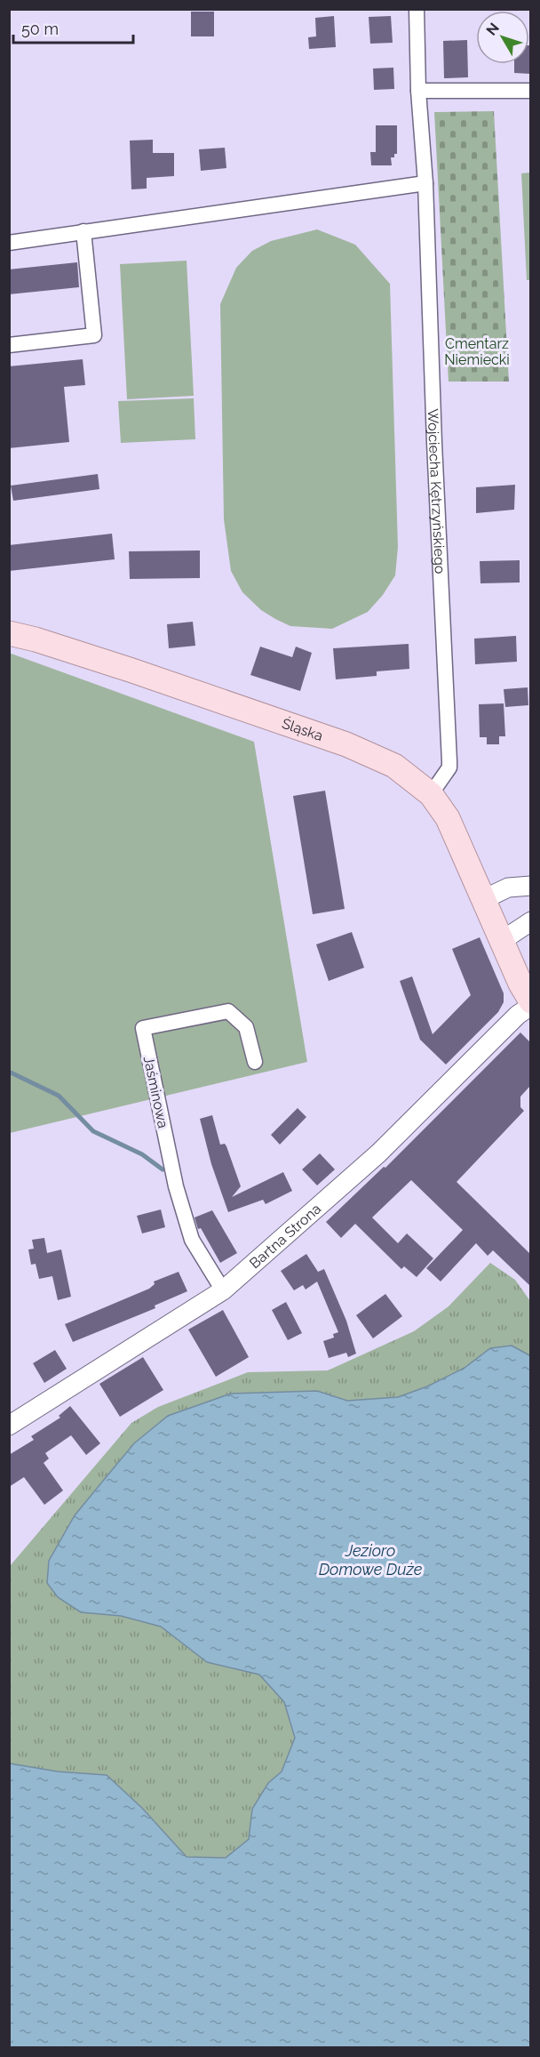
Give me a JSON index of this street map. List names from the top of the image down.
{
  "streets": {
    "main road": ["Śląska"],
    "street": ["Wojciecha Kętrzyńskiego", "Jaśminowa", "Bartna Strona"]
  },
  "crossings": [
    ["Wojciecha Kętrzyńskiego", "Śląska"],
    ["Jaśminowa", "Bartna Strona"]
  ],
  "water": ["Jezioro Domowe Duże"],
  "parks": ["Cmentarz Niemiecki"],
  "scale_bar": "50 m",
  "north": "top left"
}
